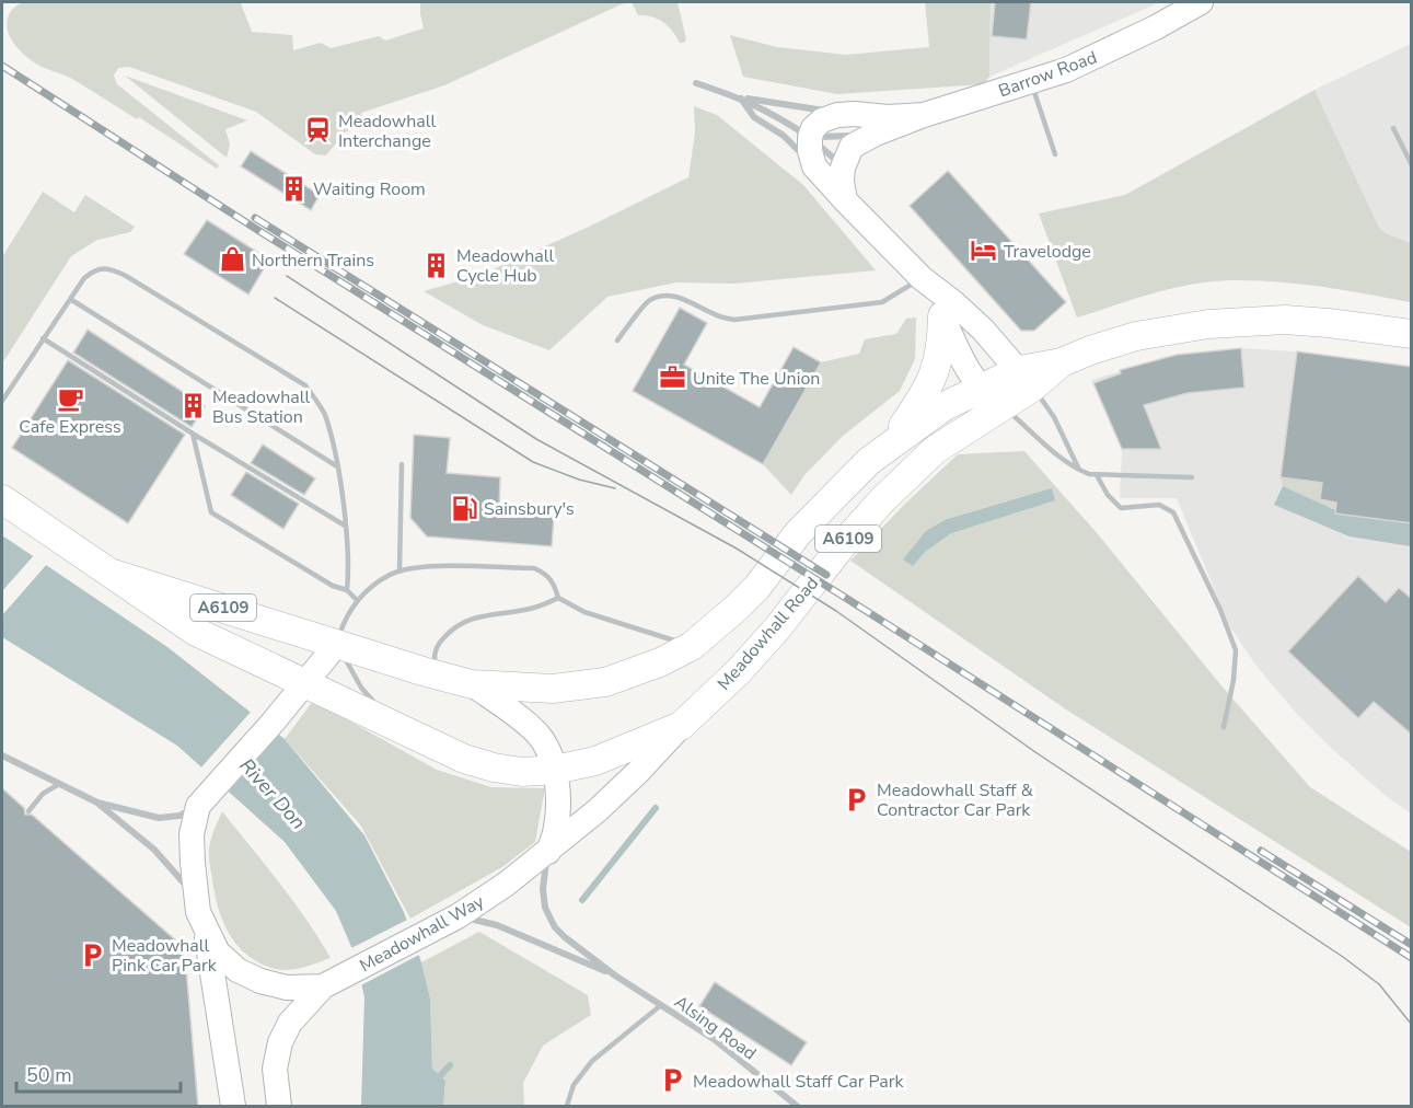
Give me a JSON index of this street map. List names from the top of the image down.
{
  "streets": {
    "main road": ["A6109", "Meadowhall Road"],
    "street": ["Barrow Road", "Meadowhall Way", "Alsing Road"]
  },
  "crossings": [
    ["Meadowhall Road", "Meadowhall Way"],
    ["Meadowhall Road", "Alsing Road"],
    ["Meadowhall Way", "Alsing Road"]
  ],
  "water": ["River Don"],
  "places": {
    "station": ["Meadowhall Interchange"],
    "building": ["Waiting Room", "Meadowhall Cycle Hub", "Meadowhall Bus Station"],
    "hotel": ["Travelodge"],
    "shop": ["Northern Trains"],
    "office": ["Unite The Union"],
    "cafe": ["Cafe Express"],
    "fuel station": ["Sainsbury's"],
    "parking": ["Meadowhall Staff & Contractor Car Park", "Meadowhall Pink Car Park", "Meadowhall Staff Car Park"]
  },
  "scale_bar": "50 m"
}
